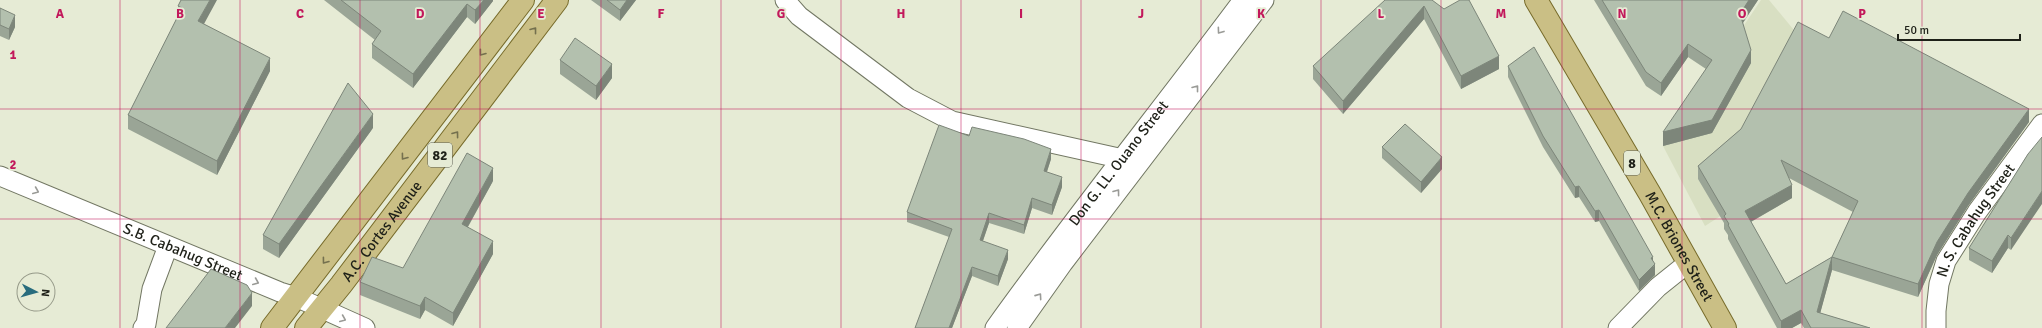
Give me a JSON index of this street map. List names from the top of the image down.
{
  "streets": {
    "main road": [
      "82",
      "8",
      "A.C. Cortes Avenue",
      "M.C. Briones Street"
    ],
    "street": ["Don G. LL. Ouano Street", "N. S. Cabahug Street", "S.B. Cabahug Street"]
  },
  "crossings": [
    ["A.C. Cortes Avenue", "S.B. Cabahug Street"]
  ],
  "one_way": ["S.B. Cabahug Street"],
  "scale_bar": "50 m",
  "north": "right",
  "grid": {
    "columns": [
      "A",
      "B",
      "C",
      "D",
      "E",
      "F",
      "G",
      "H",
      "I",
      "J",
      "K",
      "L",
      "M",
      "N",
      "O",
      "P"
    ],
    "rows": ["1", "2"]
  }
}
